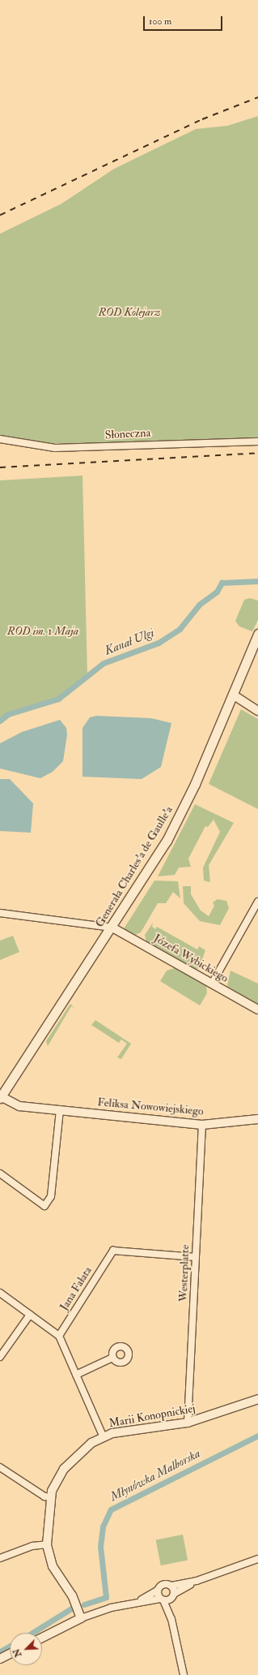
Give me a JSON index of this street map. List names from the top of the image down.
{
  "streets": {
    "main road": ["Generała Charles'a de Gaulle'a"],
    "street": [
      "Słoneczna",
      "Józefa Wybickiego",
      "Feliksa Nowowiejskiego",
      "Westerplatte",
      "Jana Fałata",
      "Marii Konopnickiej"
    ]
  },
  "crossings": [
    ["Generała Charles'a de Gaulle'a", "Józefa Wybickiego"],
    ["Generała Charles'a de Gaulle'a", "Feliksa Nowowiejskiego"],
    ["Feliksa Nowowiejskiego", "Westerplatte"],
    ["Westerplatte", "Jana Fałata"],
    ["Westerplatte", "Marii Konopnickiej"]
  ],
  "water": ["Kanał Ulgi", "Młynówka Malborska"],
  "parks": ["ROD Kolejarz", "ROD im. 1 Maja"],
  "scale_bar": "100 m",
  "north": "bottom left"
}
